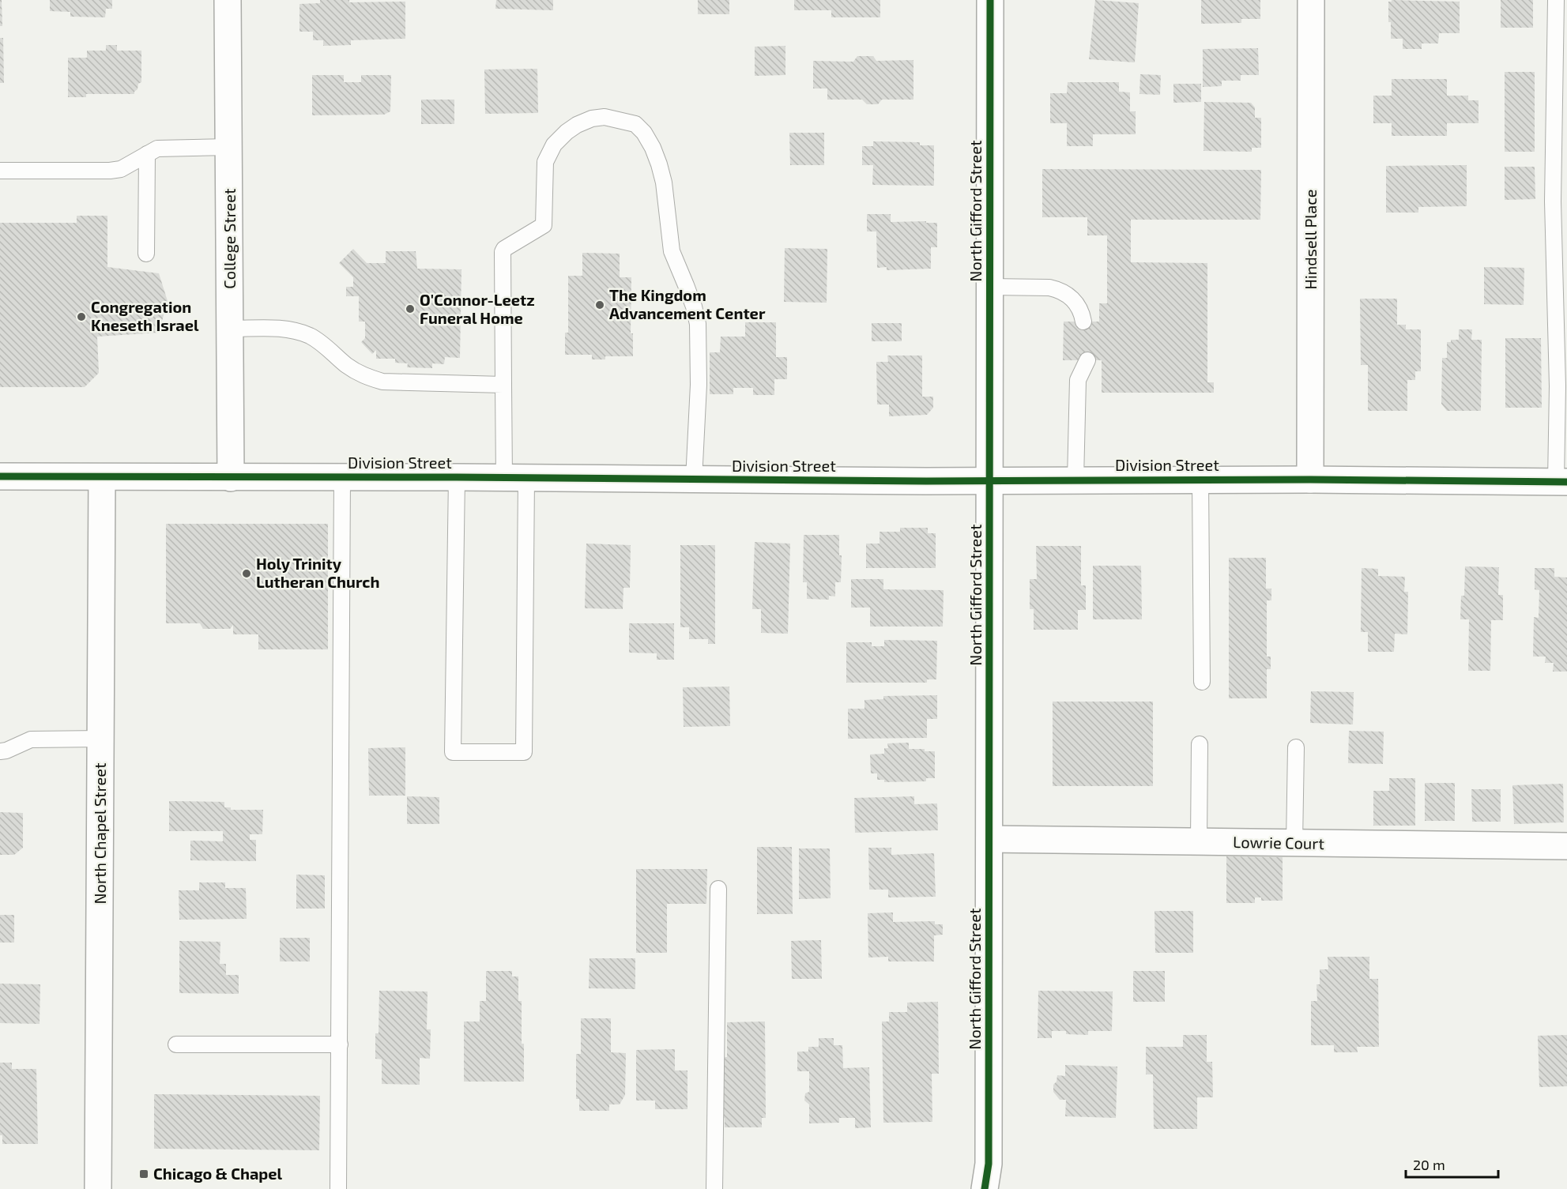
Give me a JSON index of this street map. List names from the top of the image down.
{
  "streets": {
    "street": [
      "North Gifford Street",
      "College Street",
      "Hindsell Place",
      "Division Street",
      "North Chapel Street",
      "Lowrie Court"
    ]
  },
  "crossings": [
    ["North Gifford Street", "Division Street"],
    ["North Gifford Street", "Lowrie Court"],
    ["College Street", "Division Street"],
    ["Hindsell Place", "Division Street"],
    ["Division Street", "North Chapel Street"]
  ],
  "places": {
    "other": [
      "The Kingdom Advancement Center",
      "O'Connor-Leetz Funeral Home",
      "Congregation Kneseth Israel",
      "Holy Trinity Lutheran Church"
    ],
    "transit": ["Chicago & Chapel"]
  },
  "scale_bar": "20 m"
}
